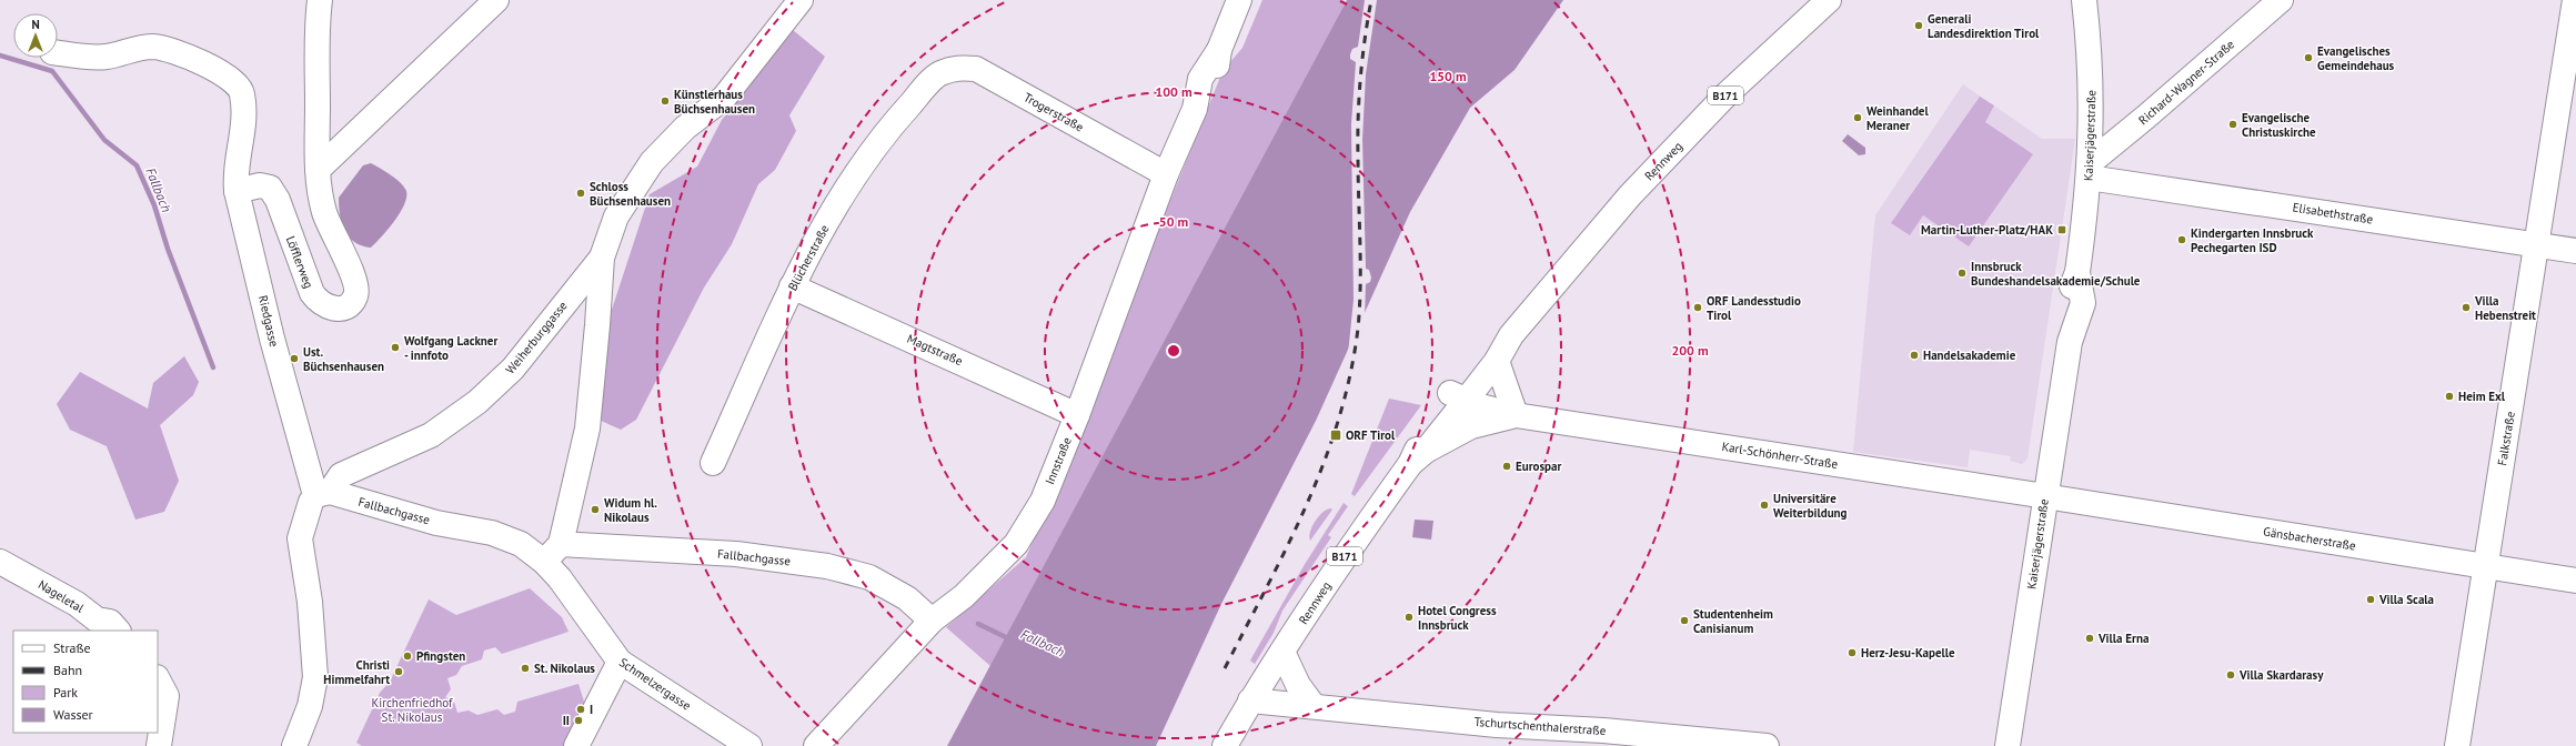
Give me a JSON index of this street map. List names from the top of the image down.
{
  "streets": {
    "street": [
      "Richard-Wagner-Straße",
      "B171",
      "Trogerstraße",
      "Kaiserjägerstraße",
      "Rennweg",
      "Elisabethstraße",
      "Blücherstraße",
      "Löfflerweg",
      "Riedgasse",
      "Weiherburggasse",
      "Magtstraße",
      "Falkstraße",
      "Karl-Schönherr-Straße",
      "Innstraße",
      "Fallbachgasse",
      "Gänsbacherstraße",
      "Nageletal",
      "Schmelzergasse",
      "Tschurtschenthalerstraße"
    ]
  },
  "crossings": [
    ["Richard-Wagner-Straße", "Kaiserjägerstraße"],
    ["Richard-Wagner-Straße", "Elisabethstraße"],
    ["Trogerstraße", "Blücherstraße"],
    ["Trogerstraße", "Innstraße"],
    ["Kaiserjägerstraße", "Elisabethstraße"],
    ["Kaiserjägerstraße", "Karl-Schönherr-Straße"],
    ["Kaiserjägerstraße", "Gänsbacherstraße"],
    ["Rennweg", "Karl-Schönherr-Straße"],
    ["Rennweg", "Tschurtschenthalerstraße"],
    ["Elisabethstraße", "Falkstraße"],
    ["Blücherstraße", "Magtstraße"],
    ["Löfflerweg", "Riedgasse"],
    ["Riedgasse", "Weiherburggasse"],
    ["Riedgasse", "Fallbachgasse"],
    ["Weiherburggasse", "Fallbachgasse"],
    ["Magtstraße", "Innstraße"],
    ["Falkstraße", "Gänsbacherstraße"],
    ["Karl-Schönherr-Straße", "Gänsbacherstraße"],
    ["Innstraße", "Fallbachgasse"],
    ["Fallbachgasse", "Schmelzergasse"]
  ],
  "water": ["Fallbach"],
  "parks": ["Kirchenfriedhof St. Nikolaus"],
  "places": {
    "other": [
      "Generali Landesdirektion Tirol",
      "Evangelisches Gemeindehaus",
      "Künstlerhaus Büchsenhausen",
      "Weinhandel Meraner",
      "Evangelische Christuskirche",
      "Schloss Büchsenhausen",
      "Kindergarten Innsbruck Pechegarten ISD",
      "Innsbruck Bundeshandelsakademie/Schule",
      "ORF Landesstudio Tirol",
      "Villa Hebenstreit",
      "Wolfgang Lackner - innfoto",
      "Handelsakademie",
      "Ust. Büchsenhausen",
      "Heim Exl",
      "Eurospar",
      "Universitäre Weiterbildung",
      "Widum hl. Nikolaus",
      "Villa Scala",
      "Hotel Congress Innsbruck",
      "Studentenheim Canisianum",
      "Villa Erna",
      "Herz-Jesu-Kapelle",
      "Pfingsten",
      "St. Nikolaus",
      "Christi Himmelfahrt",
      "Villa Skardarasy",
      "I",
      "II"
    ],
    "transit": ["Martin-Luther-Platz/HAK", "ORF Tirol"]
  },
  "legend": [
    "Straße",
    "Bahn",
    "Park",
    "Wasser"
  ],
  "north": "top",
  "rings": [
    "150 m",
    "100 m",
    "50 m",
    "200 m"
  ]
}
